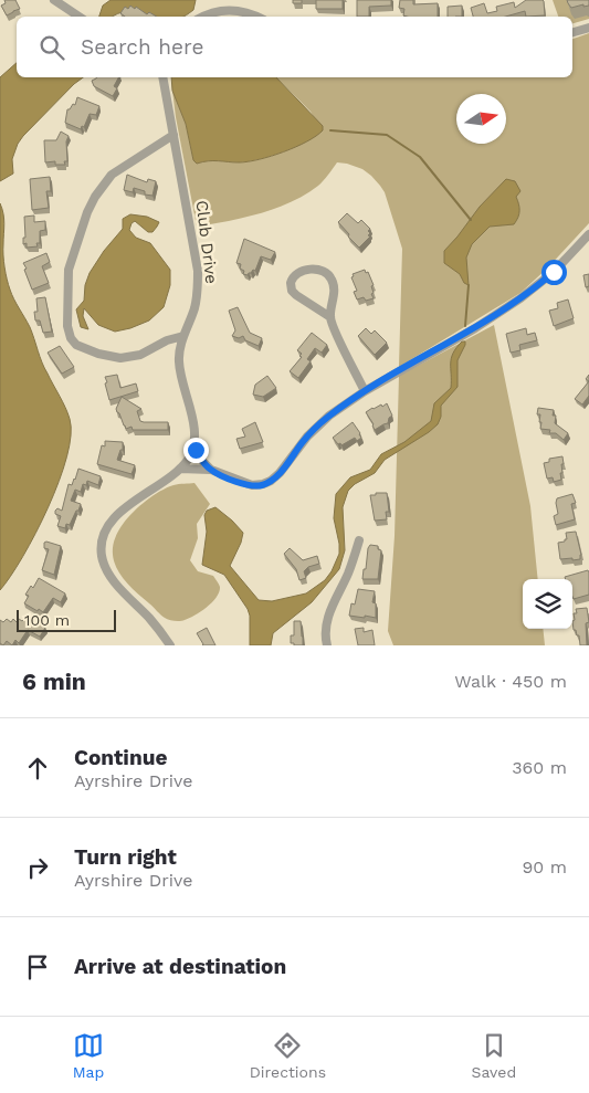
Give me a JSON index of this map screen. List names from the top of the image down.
{
  "streets": {
    "street": ["Club Drive"]
  },
  "scale_bar": "100 m",
  "north": "right",
  "page": {
    "search": "Search here",
    "scale": "100 m",
    "heading": ["6 min", "Walk · 450 m"],
    "list": [
      ["Continue", "Ayrshire Drive", "360 m"],
      ["Turn right", "Ayrshire Drive", "90 m"],
      "Arrive at destination"
    ],
    "nav": ["Map", "Directions", "Saved"]
  }
}
